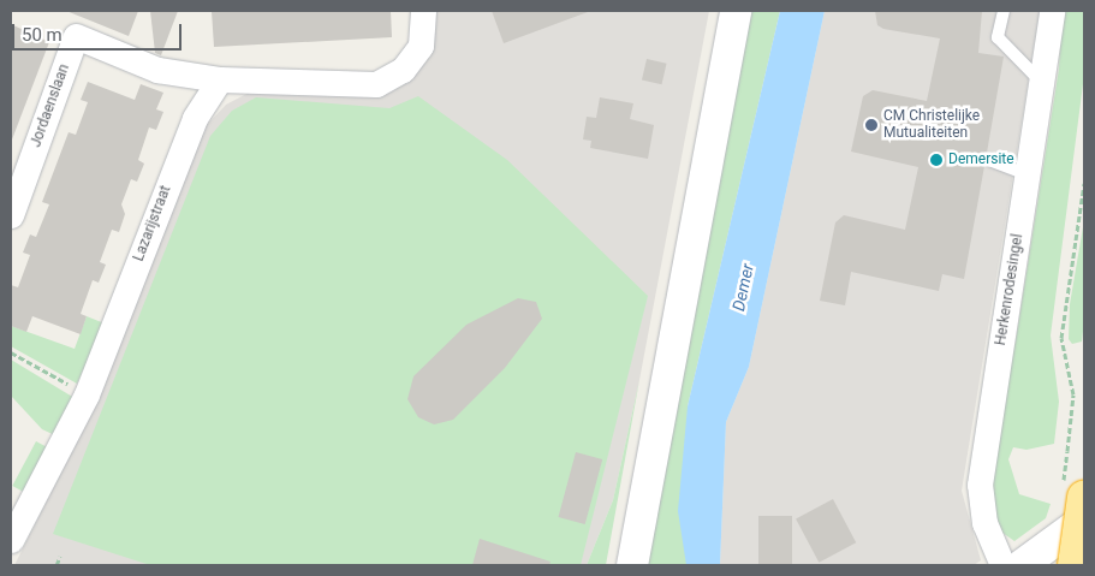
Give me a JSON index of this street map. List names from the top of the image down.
{
  "streets": {
    "street": ["Jordaenslaan", "Lazarijstraat", "Herkenrodesingel"]
  },
  "crossings": [
    ["Jordaenslaan", "Lazarijstraat"]
  ],
  "water": ["Demer"],
  "places": ["CM Christelijke Mutualiteiten", "Demersite"],
  "scale_bar": "50 m"
}
